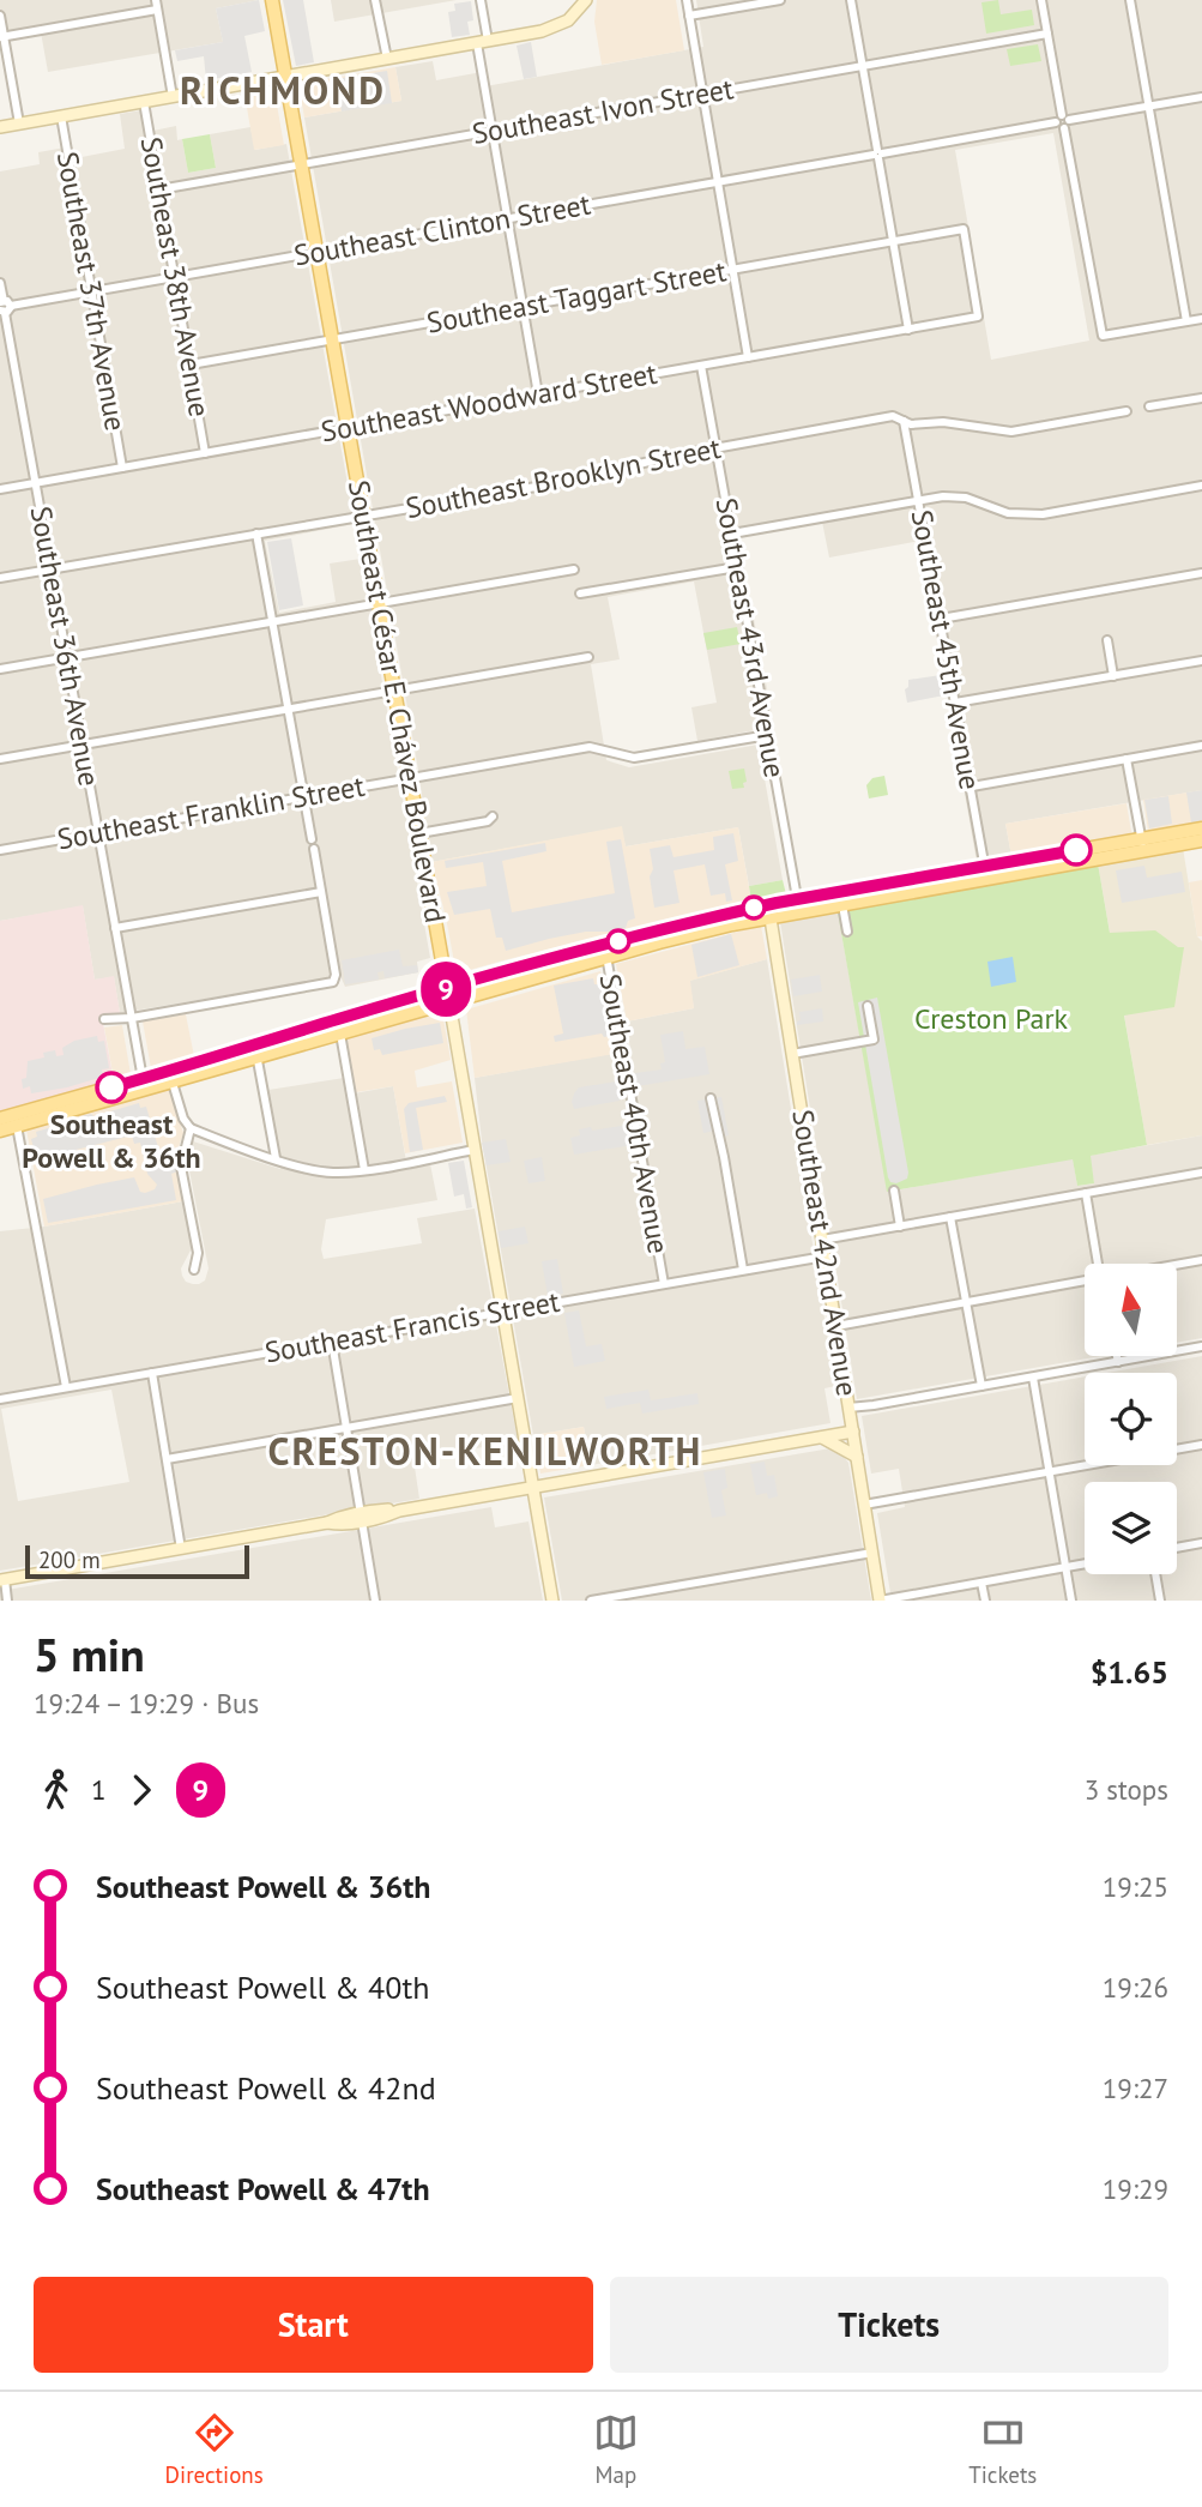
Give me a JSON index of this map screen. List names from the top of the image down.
{
  "streets": {
    "main road": ["Southeast César E. Chávez Boulevard"],
    "street": [
      "Southeast Ivon Street",
      "Southeast Clinton Street",
      "Southeast 38th Avenue",
      "Southeast 37th Avenue",
      "Southeast Taggart Street",
      "Southeast Woodward Street",
      "Southeast Brooklyn Street",
      "Southeast 43rd Avenue",
      "Southeast 36th Avenue",
      "Southeast 45th Avenue",
      "Southeast Franklin Street",
      "Southeast 40th Avenue",
      "Southeast 42nd Avenue",
      "Southeast Francis Street"
    ]
  },
  "crossings": [
    ["Southeast Ivon Street", "Southeast 38th Avenue"],
    ["Southeast Ivon Street", "Southeast César E. Chávez Boulevard"],
    ["Southeast Clinton Street", "Southeast 38th Avenue"],
    ["Southeast Clinton Street", "Southeast 37th Avenue"],
    ["Southeast Clinton Street", "Southeast 36th Avenue"],
    ["Southeast Clinton Street", "Southeast César E. Chávez Boulevard"],
    ["Southeast 38th Avenue", "Southeast Taggart Street"],
    ["Southeast 38th Avenue", "Southeast Woodward Street"],
    ["Southeast 37th Avenue", "Southeast Woodward Street"],
    ["Southeast Taggart Street", "Southeast Woodward Street"],
    ["Southeast Taggart Street", "Southeast César E. Chávez Boulevard"],
    ["Southeast Woodward Street", "Southeast 43rd Avenue"],
    ["Southeast Woodward Street", "Southeast 36th Avenue"],
    ["Southeast Woodward Street", "Southeast César E. Chávez Boulevard"],
    ["Southeast Brooklyn Street", "Southeast 43rd Avenue"],
    ["Southeast Brooklyn Street", "Southeast 36th Avenue"],
    ["Southeast Brooklyn Street", "Southeast 45th Avenue"],
    ["Southeast Brooklyn Street", "Southeast César E. Chávez Boulevard"],
    ["Southeast 43rd Avenue", "Southeast Franklin Street"],
    ["Southeast 36th Avenue", "Southeast Franklin Street"],
    ["Southeast César E. Chávez Boulevard", "Southeast Franklin Street"],
    ["Southeast César E. Chávez Boulevard", "Southeast Francis Street"],
    ["Southeast 40th Avenue", "Southeast Francis Street"],
    ["Southeast 42nd Avenue", "Southeast Francis Street"]
  ],
  "districts": ["RICHMOND", "CRESTON-KENILWORTH"],
  "parks": ["Creston Park"],
  "places": ["Southeast Powell & 36th"],
  "lines": ["bus line 9"],
  "scale_bar": "200 m",
  "north": "top",
  "page": {
    "on_map": "9",
    "scale": "200 m",
    "heading": ["5 min", "19:24 – 19:29 · Bus", "$1.65"],
    "legs": ["1", "9", "3 stops"],
    "list": [
      {
        "name": "Southeast Powell & 36th",
        "value": "19:25"
      },
      {
        "name": "Southeast Powell & 40th",
        "value": "19:26"
      },
      {
        "name": "Southeast Powell & 42nd",
        "value": "19:27"
      },
      {
        "name": "Southeast Powell & 47th",
        "value": "19:29"
      }
    ],
    "buttons": ["Start", "Tickets"],
    "tabs": ["Directions", "Map", "Tickets"]
  }
}
